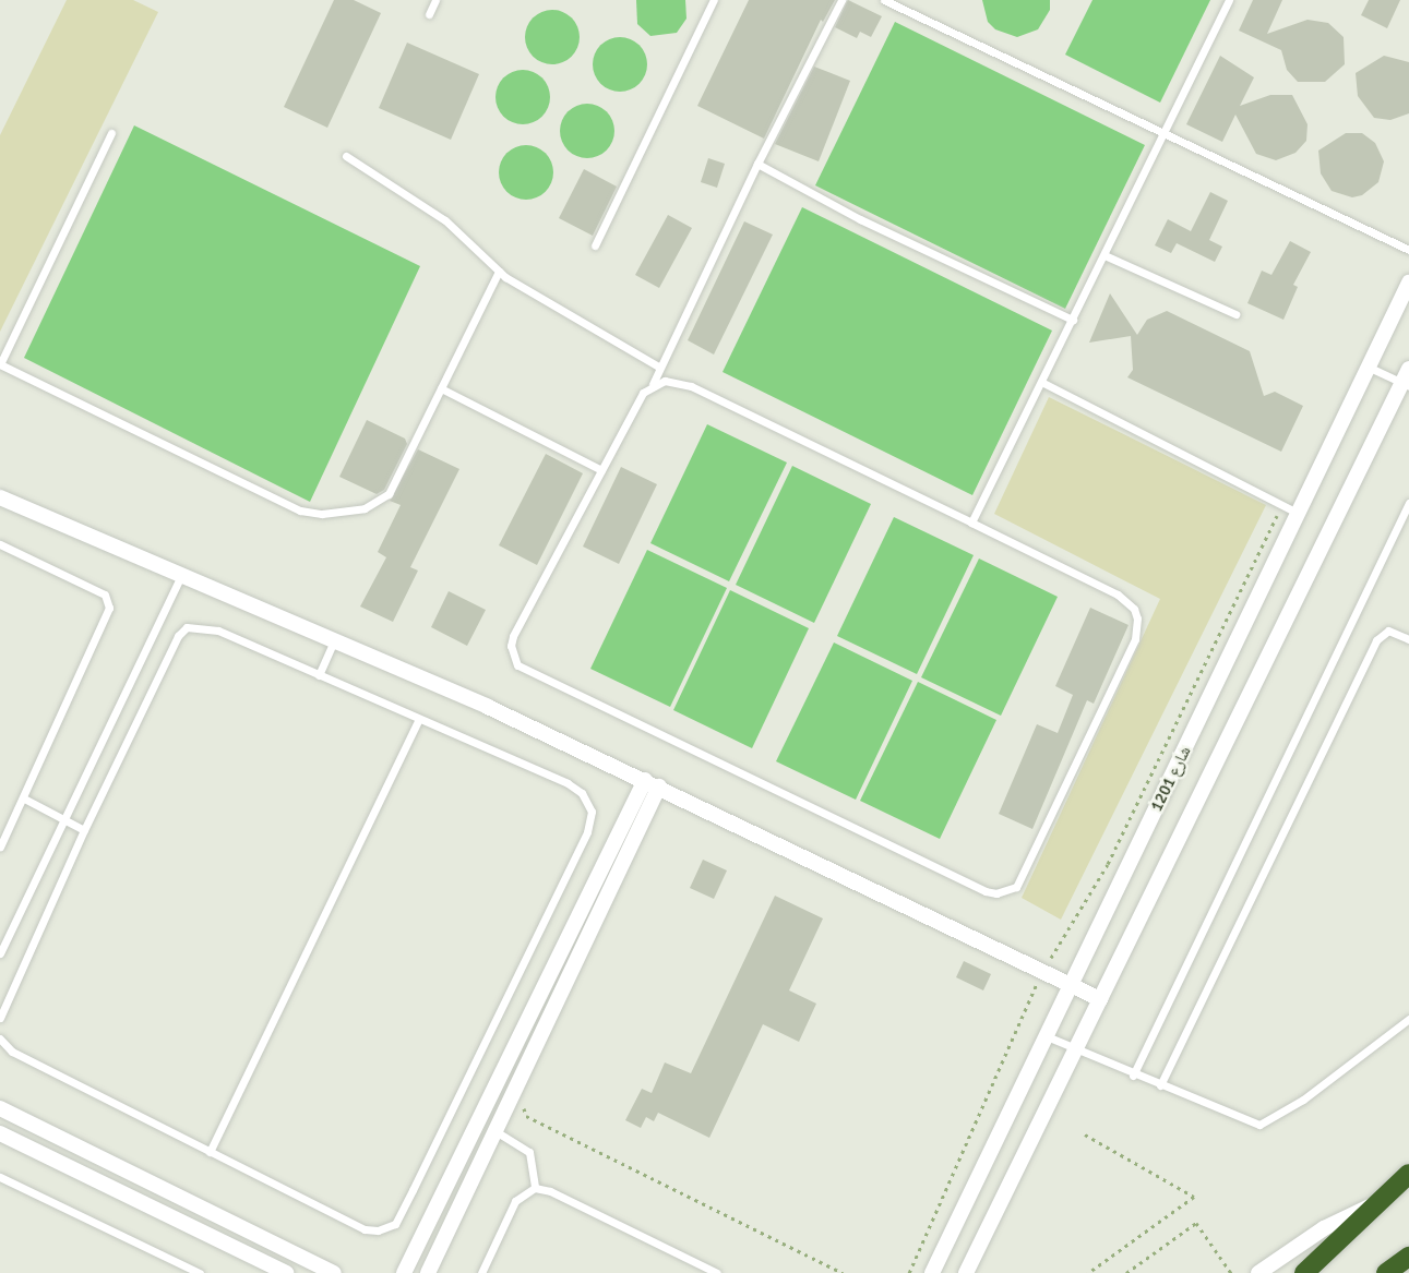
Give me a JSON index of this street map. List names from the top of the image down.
{
  "streets": {
    "street": ["شارع 1201"]
  }
}
